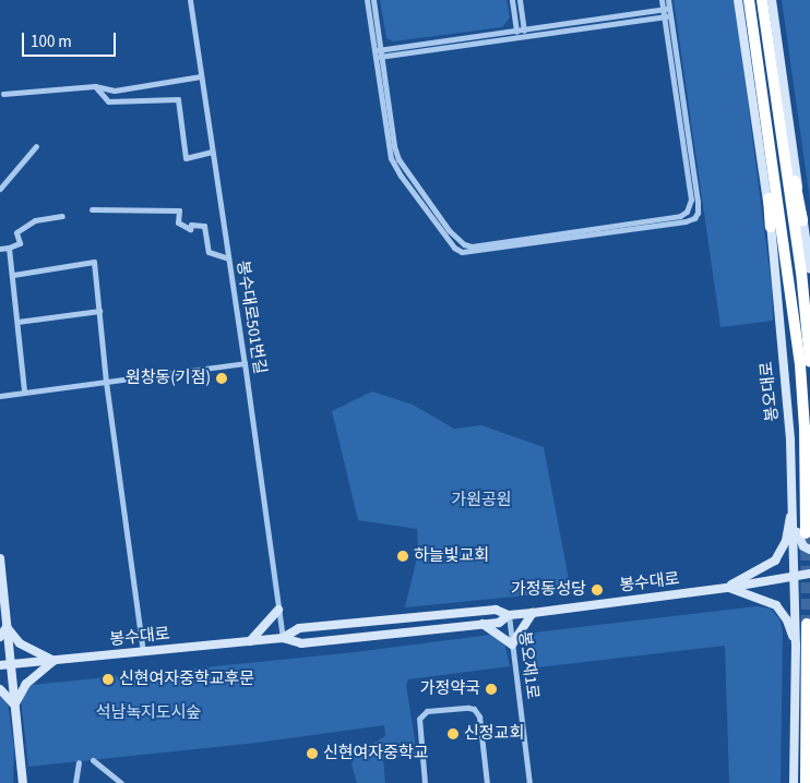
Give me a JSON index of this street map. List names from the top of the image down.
{
  "streets": {
    "highway": ["봉오대로"],
    "main road": ["봉수대로"],
    "street": ["봉수대로501번길", "봉오재1로"]
  },
  "crossings": [
    ["봉수대로501번길", "봉수대로"],
    ["봉오대로", "봉수대로"],
    ["봉수대로", "봉오재1로"]
  ],
  "parks": ["가원공원", "석남녹지도시숲"],
  "places": [
    "원창동(기점)",
    "하늘빛교회",
    "가정동성당",
    "신현여자중학교후문",
    "가정약국",
    "신정교회",
    "신현여자중학교"
  ],
  "scale_bar": "100 m"
}
